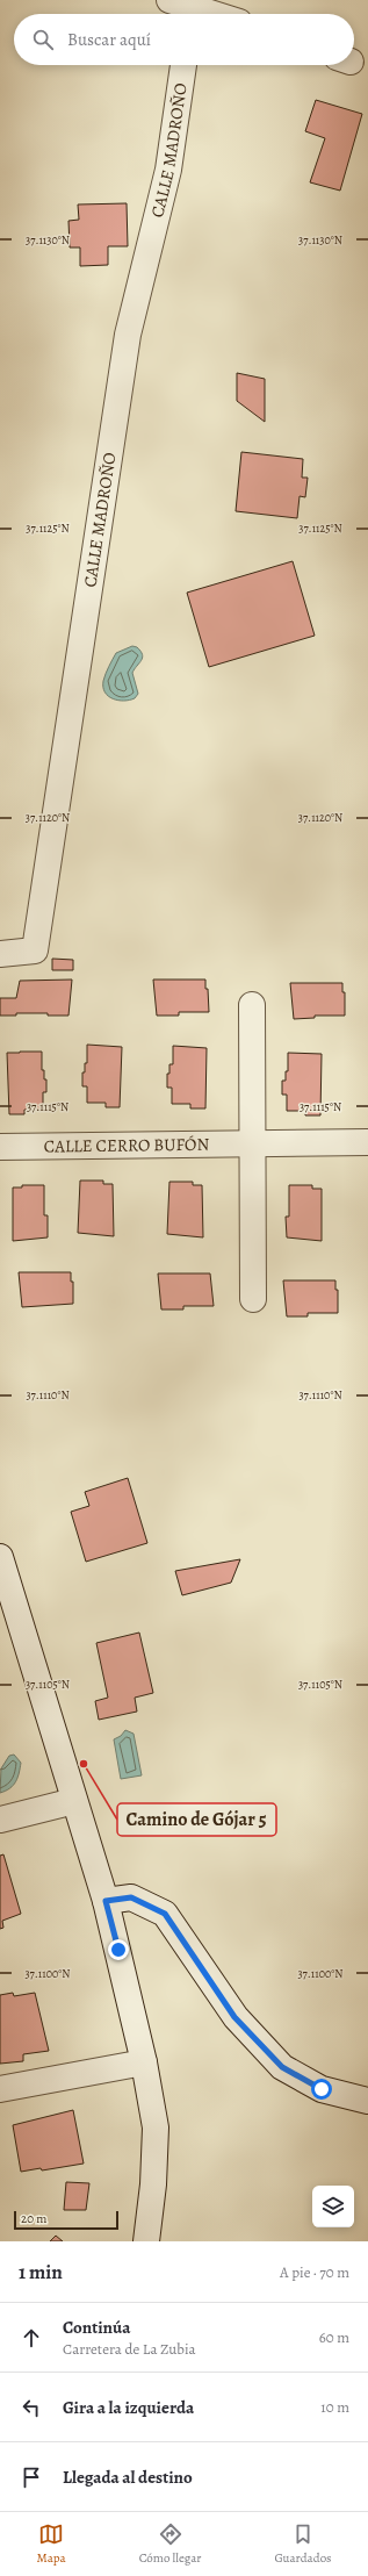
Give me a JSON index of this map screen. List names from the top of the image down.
{
  "streets": {
    "street": ["CALLE MADROÑO", "CALLE CERRO BUFÓN"]
  },
  "places": ["Camino de Gójar 5"],
  "scale_bar": "20 m",
  "page": {
    "search": "Buscar aquí",
    "scale": "20 m",
    "heading": ["1 min", "A pie · 70 m"],
    "list": [
      ["Continúa", "Carretera de La Zubia", "60 m"],
      ["Gira a la izquierda", "10 m"],
      "Llegada al destino"
    ],
    "nav": ["Mapa", "Cómo llegar", "Guardados"]
  },
  "coordinates": [
    "37.1130°N",
    "37.1125°N",
    "37.1120°N",
    "37.1115°N",
    "37.1110°N",
    "37.1105°N",
    "37.1100°N"
  ]
}
